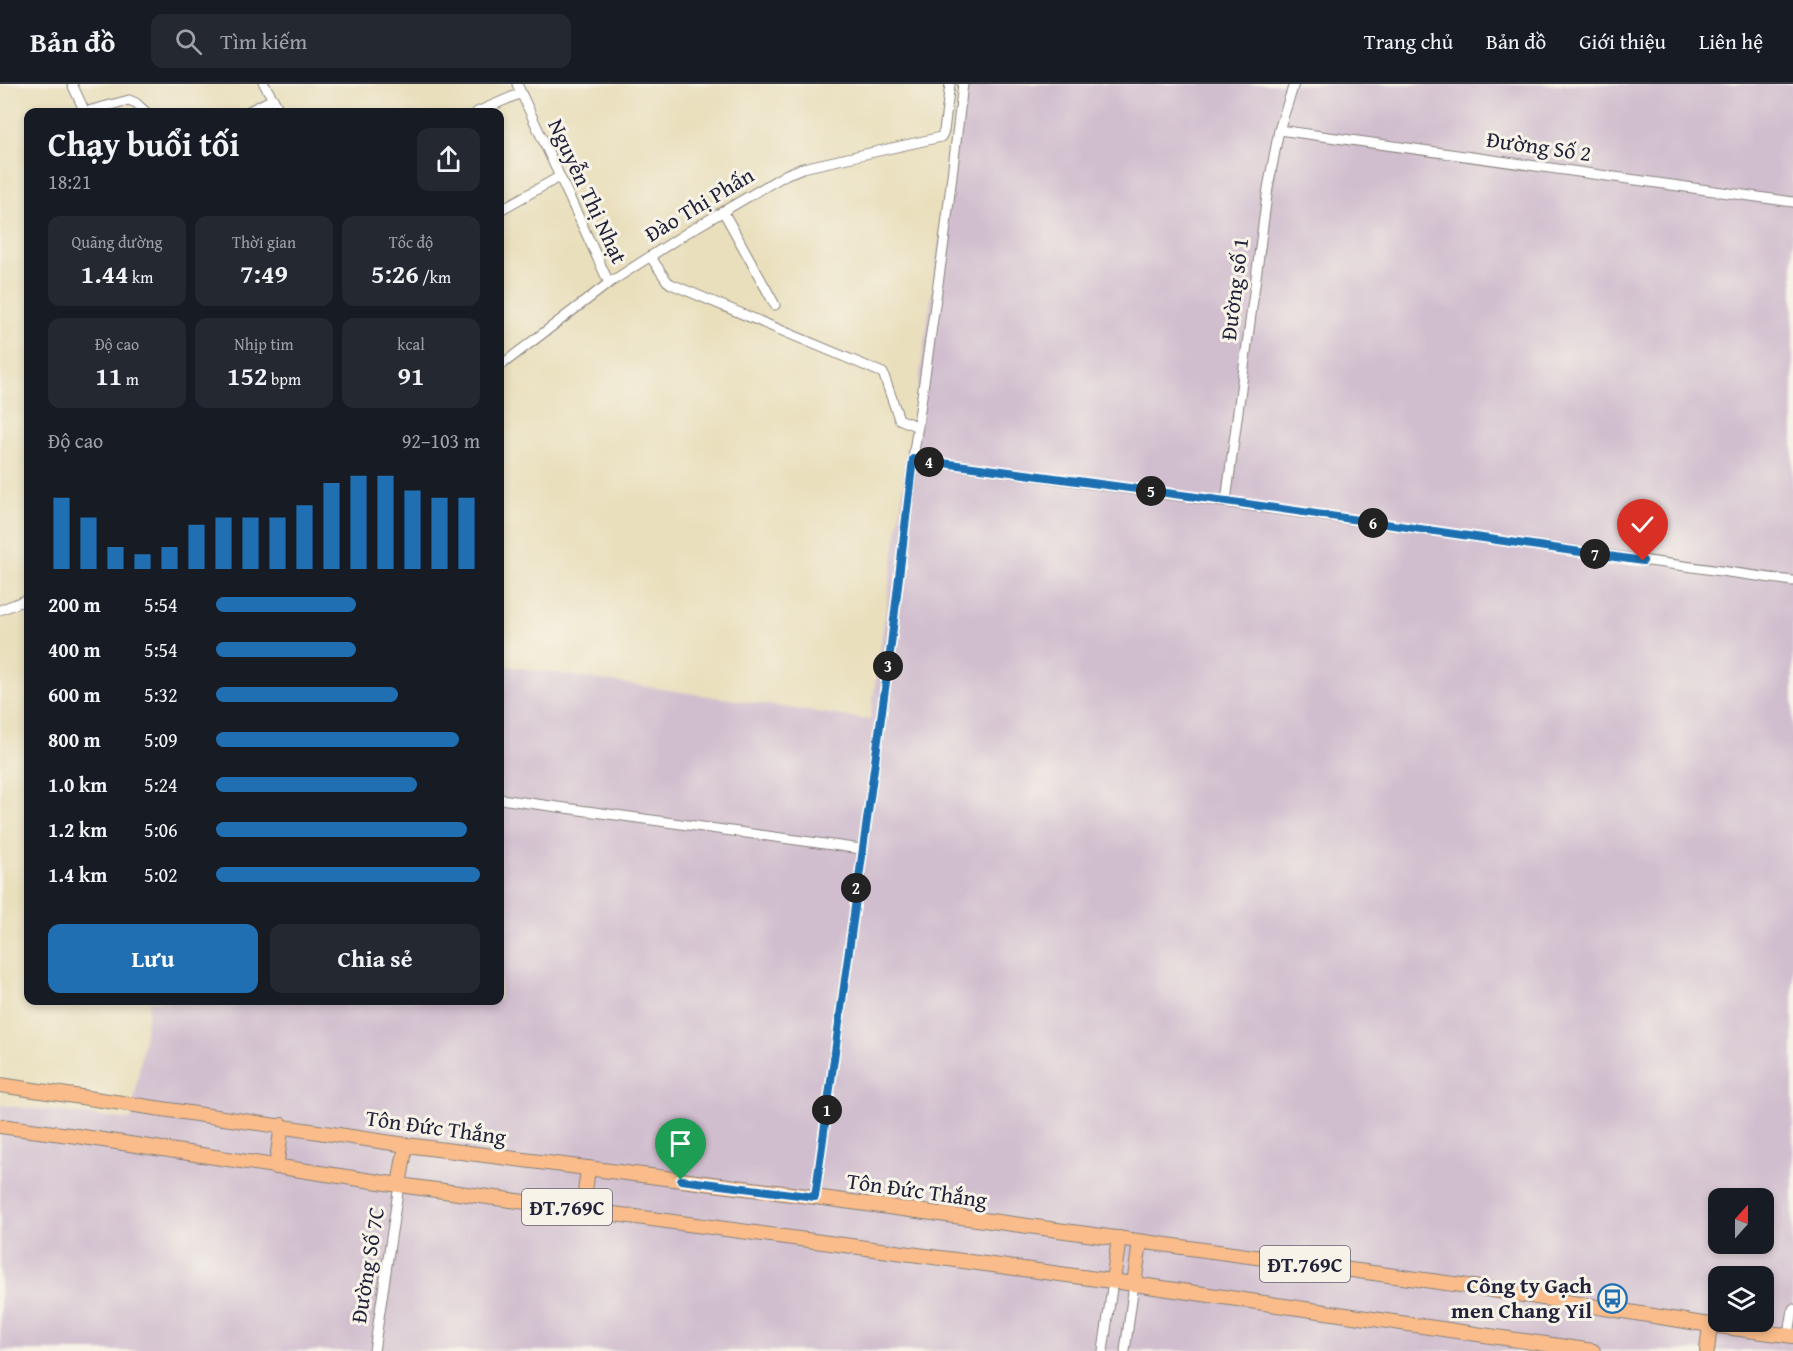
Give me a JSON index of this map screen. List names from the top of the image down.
{
  "streets": {
    "main road": ["Tôn Đức Thắng", "ĐT.769C"],
    "street": [
      "Đường Số 2",
      "Nguyễn Thị Nhạt",
      "Đào Thị Phấn",
      "Đường số 1",
      "Đường Số 7C"
    ]
  },
  "crossings": [
    ["Đường Số 2", "Đường số 1"],
    ["Nguyễn Thị Nhạt", "Đào Thị Phấn"],
    ["ĐT.769C", "Đường Số 7C"]
  ],
  "places": {
    "bus stop": ["Công ty Gạch men Chang Yil"]
  },
  "north": "top",
  "page": {
    "header": "Bản đồ",
    "search": "Tìm kiếm",
    "nav": [
      "Trang chủ",
      "Bản đồ",
      "Giới thiệu",
      "Liên hệ"
    ],
    "heading": ["Chạy buổi tối", "18:21"],
    "stats": [
      ["Quãng đường", "1.44 km"],
      ["Thời gian", "7:49"],
      ["Tốc độ", "5:26 /km"],
      ["Độ cao", "11 m"],
      ["Nhịp tim", "152 bpm"],
      ["kcal", "91"]
    ],
    "chart": ["Độ cao", "92–103 m"],
    "pins": [
      "4",
      "5",
      "6",
      "7",
      "3",
      "2",
      "1"
    ],
    "list": [
      {
        "name": "200 m",
        "note": "5:54"
      },
      {
        "name": "400 m",
        "note": "5:54"
      },
      {
        "name": "600 m",
        "note": "5:32"
      },
      {
        "name": "800 m",
        "note": "5:09"
      },
      {
        "name": "1.0 km",
        "note": "5:24"
      },
      {
        "name": "1.2 km",
        "note": "5:06"
      },
      {
        "name": "1.4 km",
        "note": "5:02"
      }
    ],
    "buttons": ["Lưu", "Chia sẻ"]
  }
}
